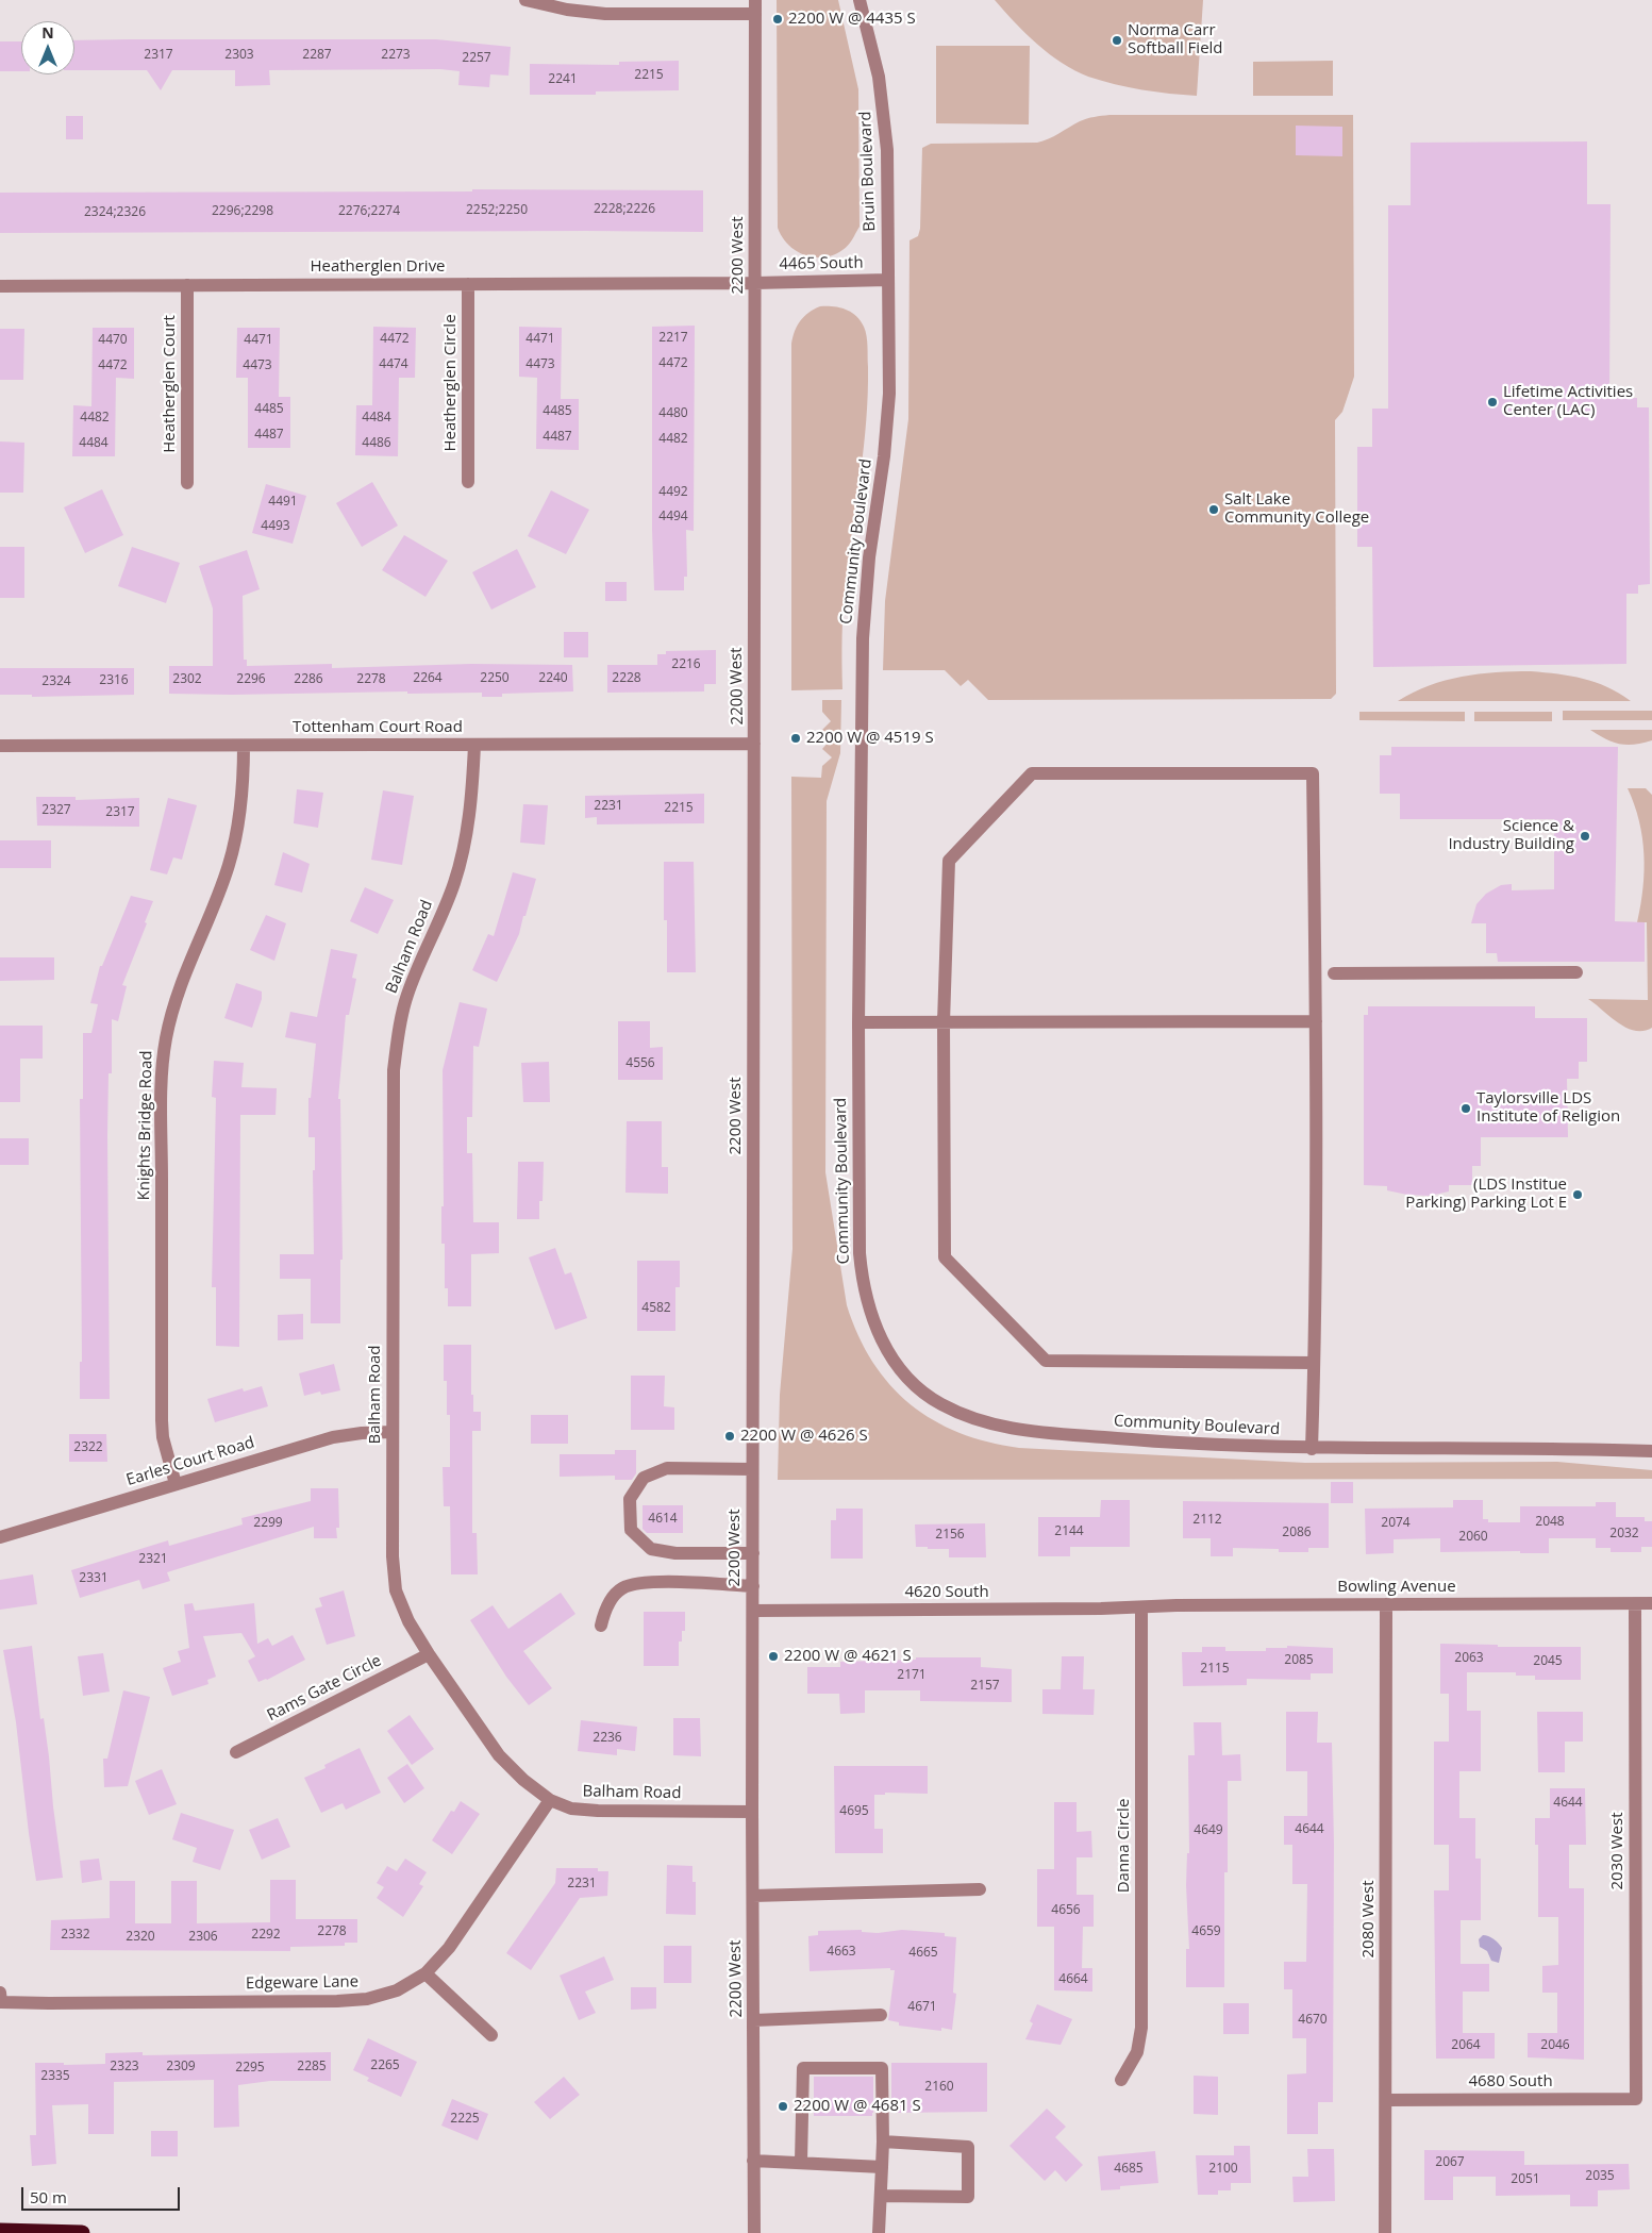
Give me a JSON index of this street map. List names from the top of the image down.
{
  "streets": {
    "street": [
      "Bruin Boulevard",
      "2200 West",
      "4465 South",
      "Heatherglen Drive",
      "Heatherglen Circle",
      "Heatherglen Court",
      "Community Boulevard",
      "Tottenham Court Road",
      "Balham Road",
      "Knights Bridge Road",
      "Earles Court Road",
      "Bowling Avenue",
      "4620 South",
      "Rams Gate Circle",
      "Danna Circle",
      "2030 West",
      "2080 West",
      "Edgeware Lane",
      "4680 South"
    ]
  },
  "crossings": [
    ["Bruin Boulevard", "4465 South"],
    ["Bruin Boulevard", "Community Boulevard"],
    ["2200 West", "4465 South"],
    ["2200 West", "Heatherglen Drive"],
    ["2200 West", "Tottenham Court Road"],
    ["2200 West", "Balham Road"],
    ["2200 West", "4620 South"],
    ["4465 South", "Heatherglen Drive"],
    ["4465 South", "Community Boulevard"],
    ["Heatherglen Drive", "Heatherglen Circle"],
    ["Heatherglen Drive", "Heatherglen Court"],
    ["Tottenham Court Road", "Balham Road"],
    ["Tottenham Court Road", "Knights Bridge Road"],
    ["Balham Road", "Earles Court Road"],
    ["Balham Road", "Rams Gate Circle"],
    ["Balham Road", "Edgeware Lane"],
    ["Knights Bridge Road", "Earles Court Road"],
    ["Bowling Avenue", "4620 South"],
    ["Bowling Avenue", "Danna Circle"],
    ["Bowling Avenue", "2030 West"],
    ["Bowling Avenue", "2080 West"],
    ["4620 South", "Danna Circle"],
    ["2030 West", "4680 South"],
    ["2080 West", "4680 South"]
  ],
  "places": [
    "2200 W @ 4435 S",
    "Norma Carr Softball Field",
    "Lifetime Activities Center (LAC)",
    "Salt Lake Community College",
    "2200 W @ 4519 S",
    "Science & Industry Building",
    "Taylorsville LDS Institute of Religion",
    "(LDS Institue Parking) Parking Lot E",
    "2200 W @ 4626 S",
    "2200 W @ 4621 S",
    "2200 W @ 4681 S"
  ],
  "house_numbers": [
    "2317",
    "2303",
    "2287",
    "2273",
    "2257",
    "2215",
    "2241",
    "2228;2226",
    "2252;2250",
    "2296;2298",
    "2276;2274",
    "2324;2326",
    "2217",
    "4472",
    "4471",
    "4470",
    "4471",
    "4472",
    "4474",
    "4473",
    "4472",
    "4473",
    "4485",
    "4485",
    "4480",
    "4482",
    "4484",
    "4487",
    "4487",
    "4482",
    "4484",
    "4486",
    "4492",
    "4491",
    "4494",
    "4493",
    "2216",
    "2264",
    "2250",
    "2240",
    "2228",
    "2302",
    "2296",
    "2286",
    "2278",
    "2316",
    "2324",
    "2231",
    "2215",
    "2327",
    "2317",
    "4556",
    "4582",
    "2322",
    "4614",
    "2112",
    "2048",
    "2299",
    "2074",
    "2144",
    "2086",
    "2032",
    "2156",
    "2060",
    "2321",
    "2331",
    "2063",
    "2085",
    "2045",
    "2115",
    "2171",
    "2157",
    "2236",
    "4644",
    "4695",
    "4644",
    "4649",
    "2231",
    "4656",
    "2278",
    "4659",
    "2332",
    "2292",
    "2320",
    "2306",
    "4663",
    "4665",
    "4664",
    "4671",
    "4670",
    "2064",
    "2046",
    "2265",
    "2323",
    "2309",
    "2285",
    "2295",
    "2335",
    "2160",
    "2225",
    "2067",
    "4685",
    "2100",
    "2035",
    "2051"
  ],
  "scale_bar": "50 m",
  "north": "top"
}
